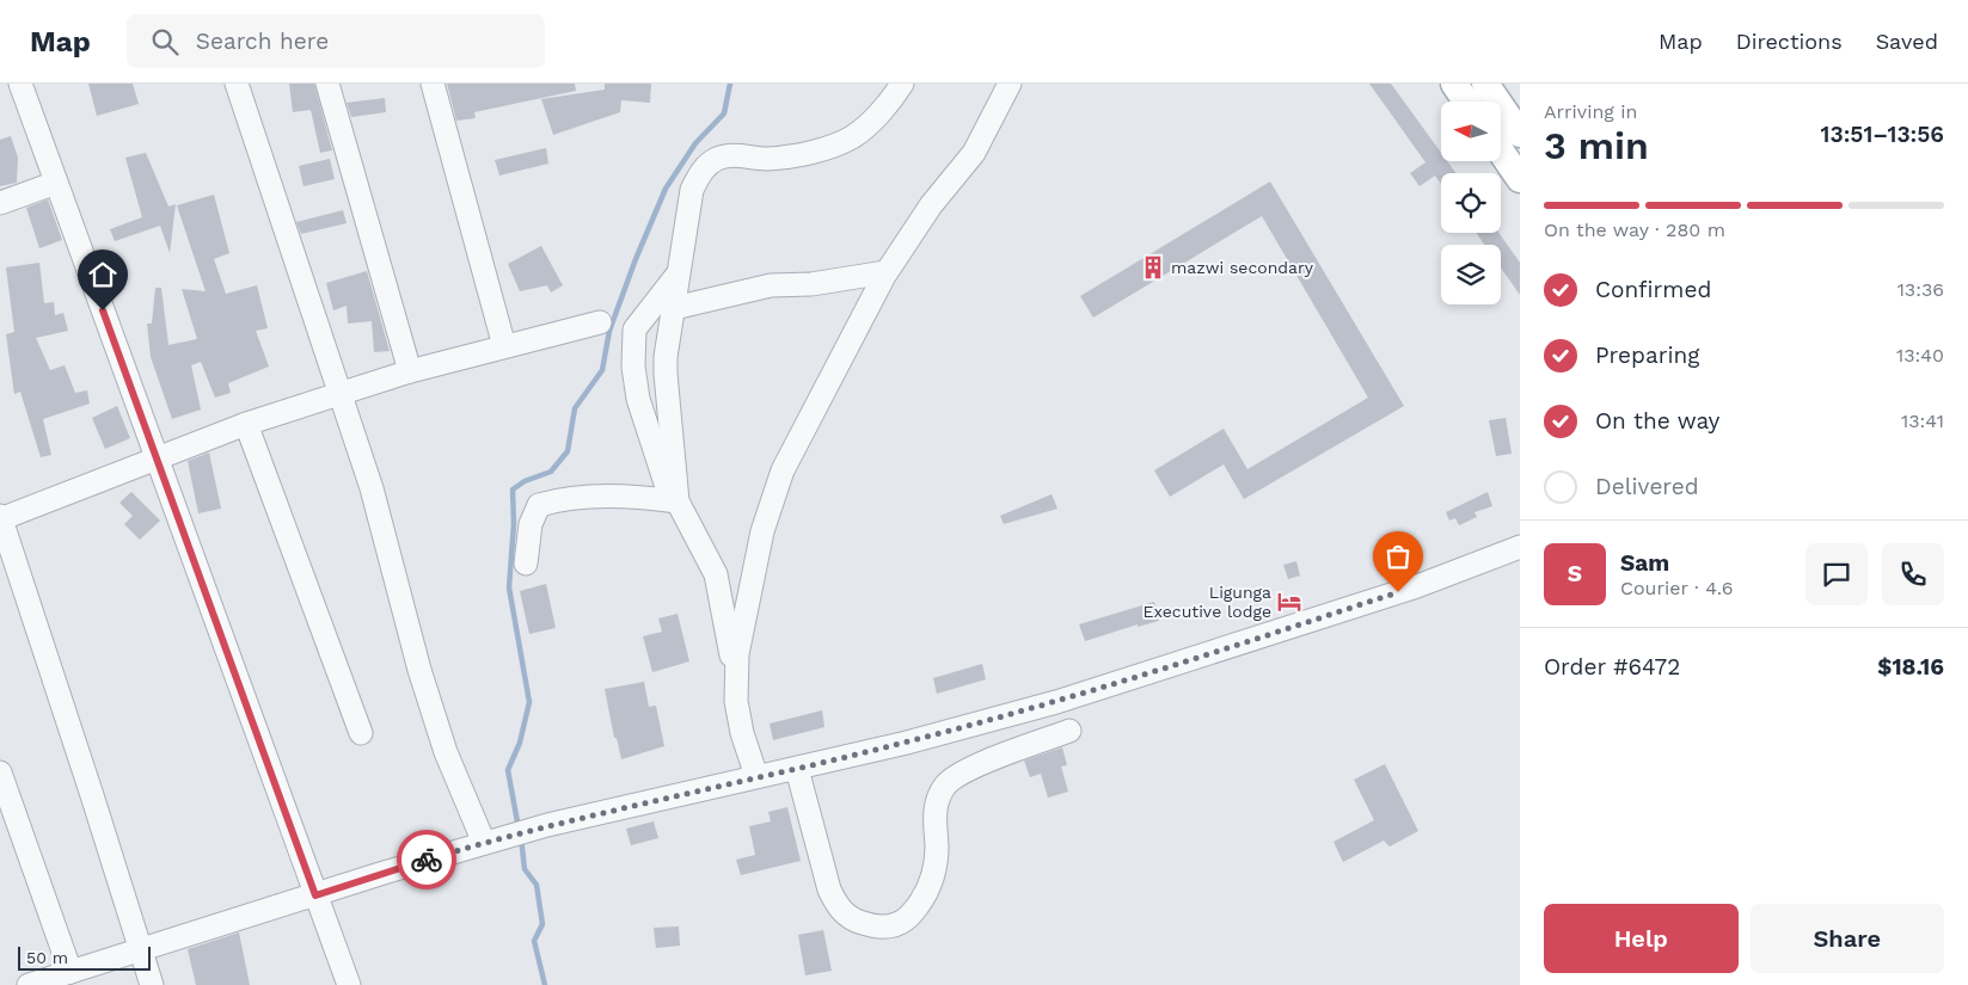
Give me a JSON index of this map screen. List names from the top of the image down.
{
  "places": {
    "building": ["mazwi secondary"],
    "hotel": ["Ligunga Executive lodge"]
  },
  "scale_bar": "50 m",
  "north": "left",
  "page": {
    "header": "Map",
    "search": "Search here",
    "nav": ["Map", "Directions", "Saved"],
    "heading": ["3 min", "Arriving in", "13:51–13:56"],
    "panel": [
      "Sam",
      "Courier · 4.6",
      "Order #6472",
      "$18.16"
    ],
    "bar": "On the way · 280 m",
    "list": [
      ["Confirmed", "13:36"],
      ["Preparing", "13:40"],
      ["On the way", "13:41"],
      "Delivered"
    ],
    "round": "S",
    "buttons": ["Help", "Share"],
    "scale": "50 m"
  }
}
